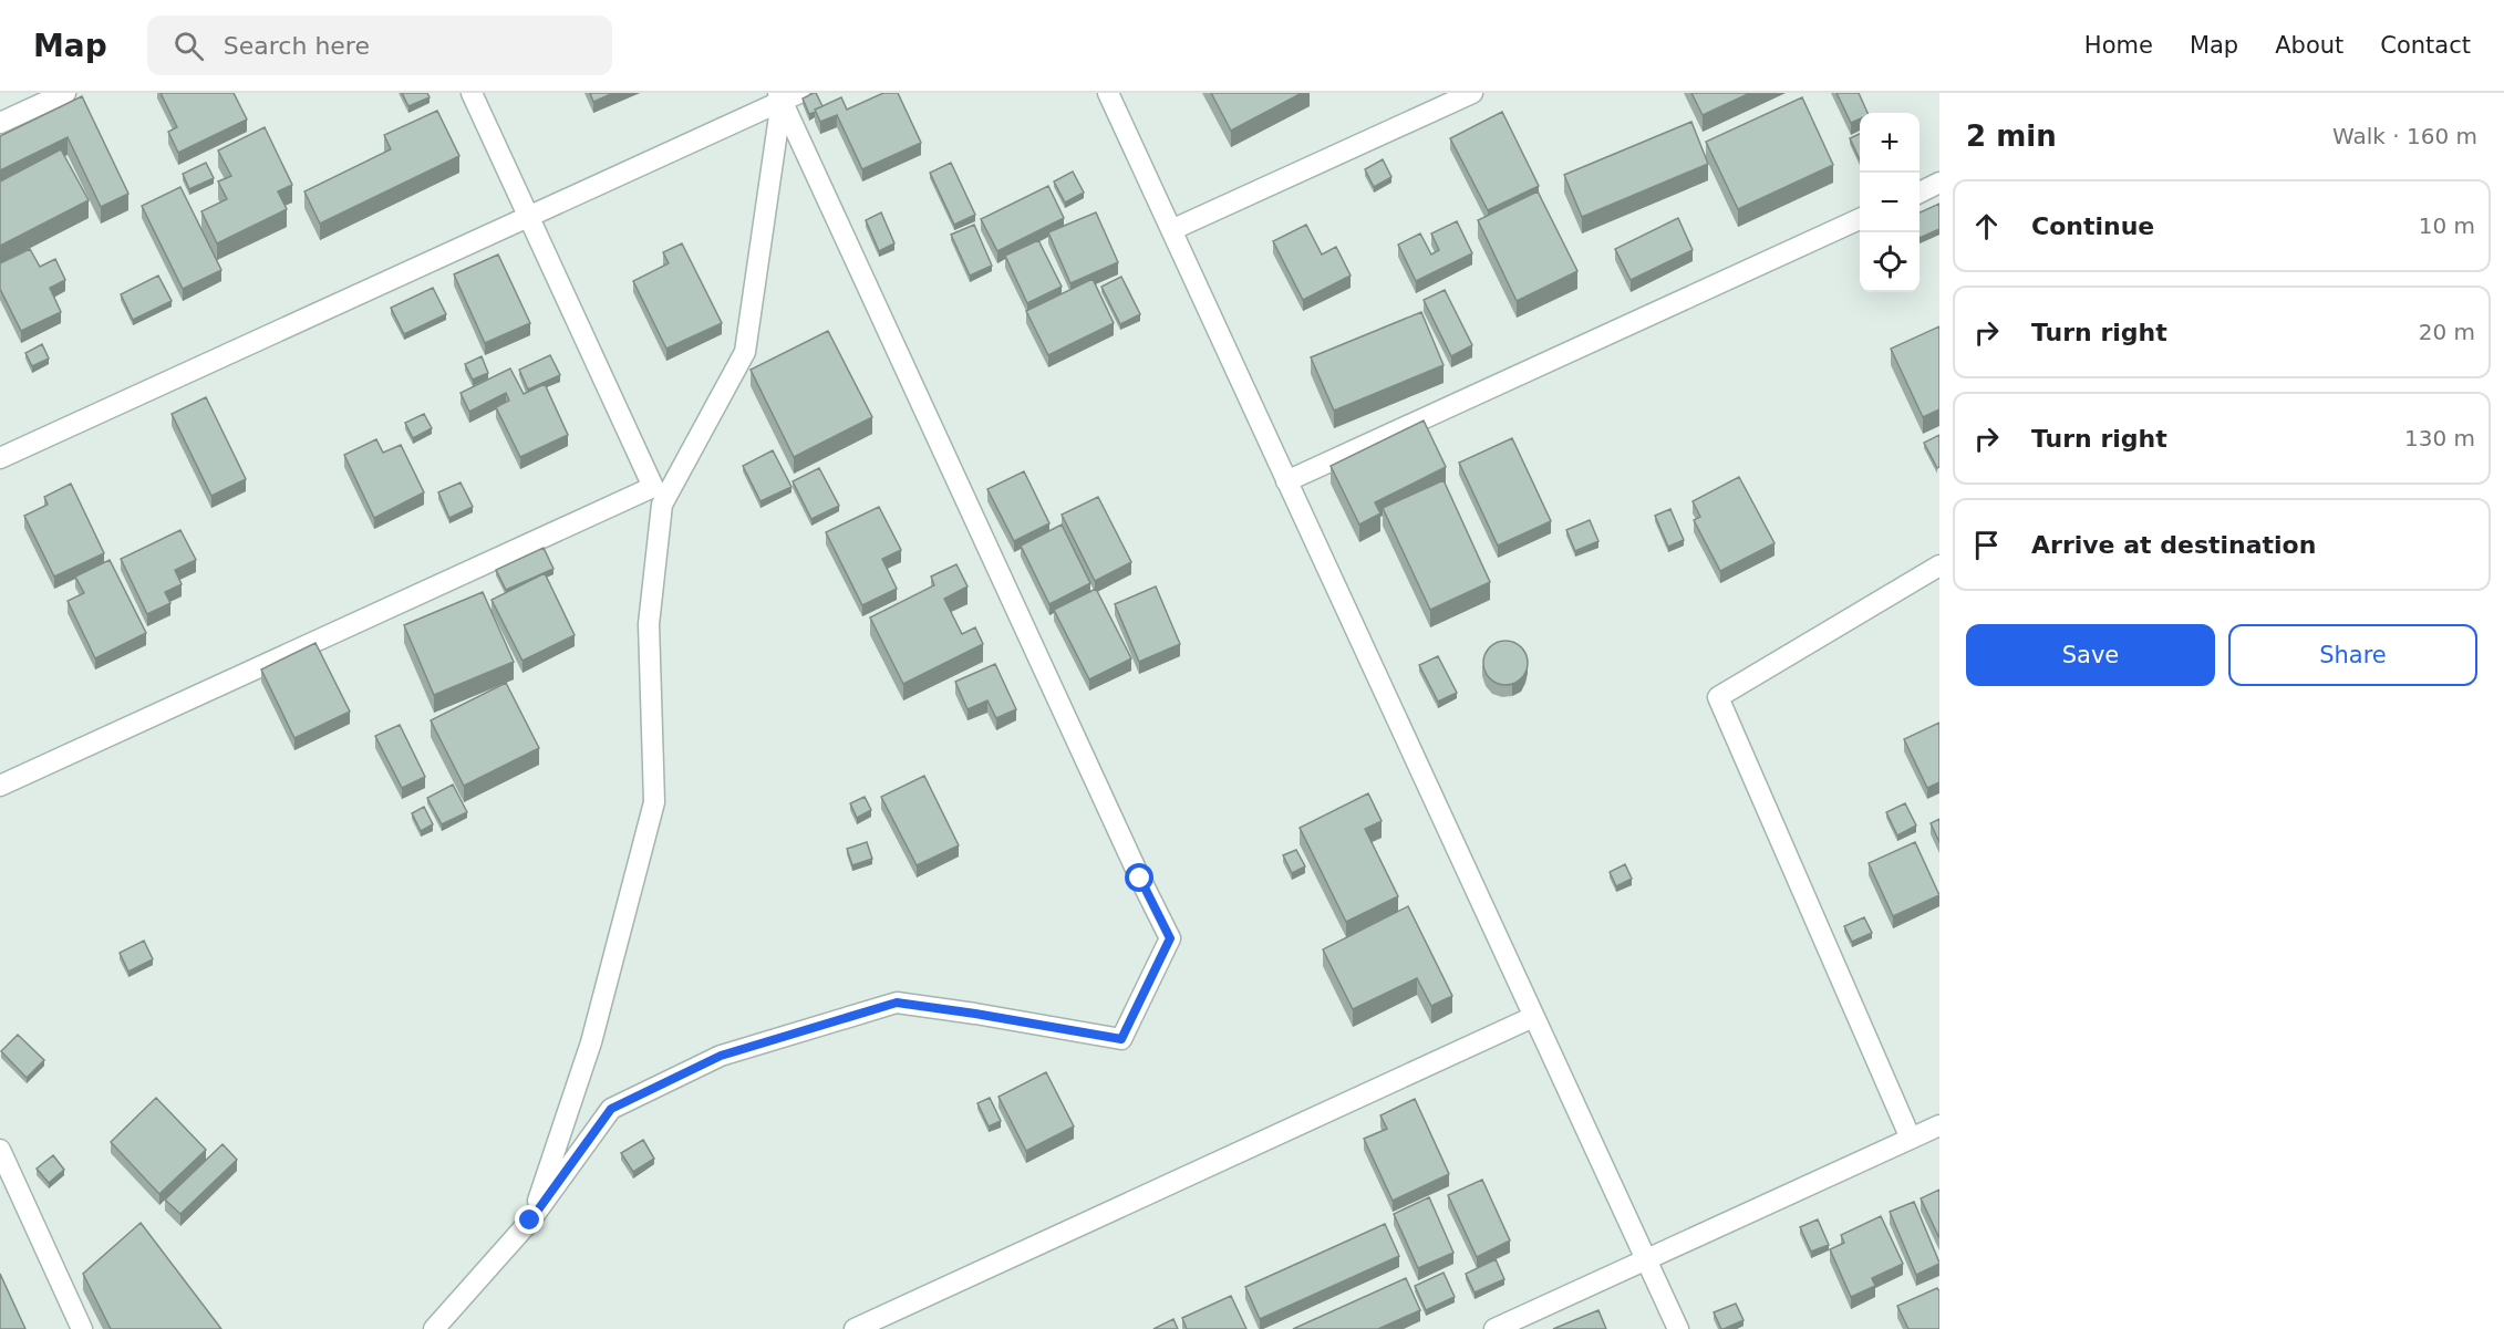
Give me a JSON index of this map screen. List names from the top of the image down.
{
  "page": {
    "header": "Map",
    "search": "Search here",
    "nav": [
      "Home",
      "Map",
      "About",
      "Contact"
    ],
    "heading": ["2 min", "Walk · 160 m"],
    "map_buttons": ["+", "−"],
    "list": [
      ["Continue", "10 m"],
      ["Turn right", "20 m"],
      ["Turn right", "130 m"],
      "Arrive at destination"
    ],
    "buttons": ["Save", "Share"]
  }
}
